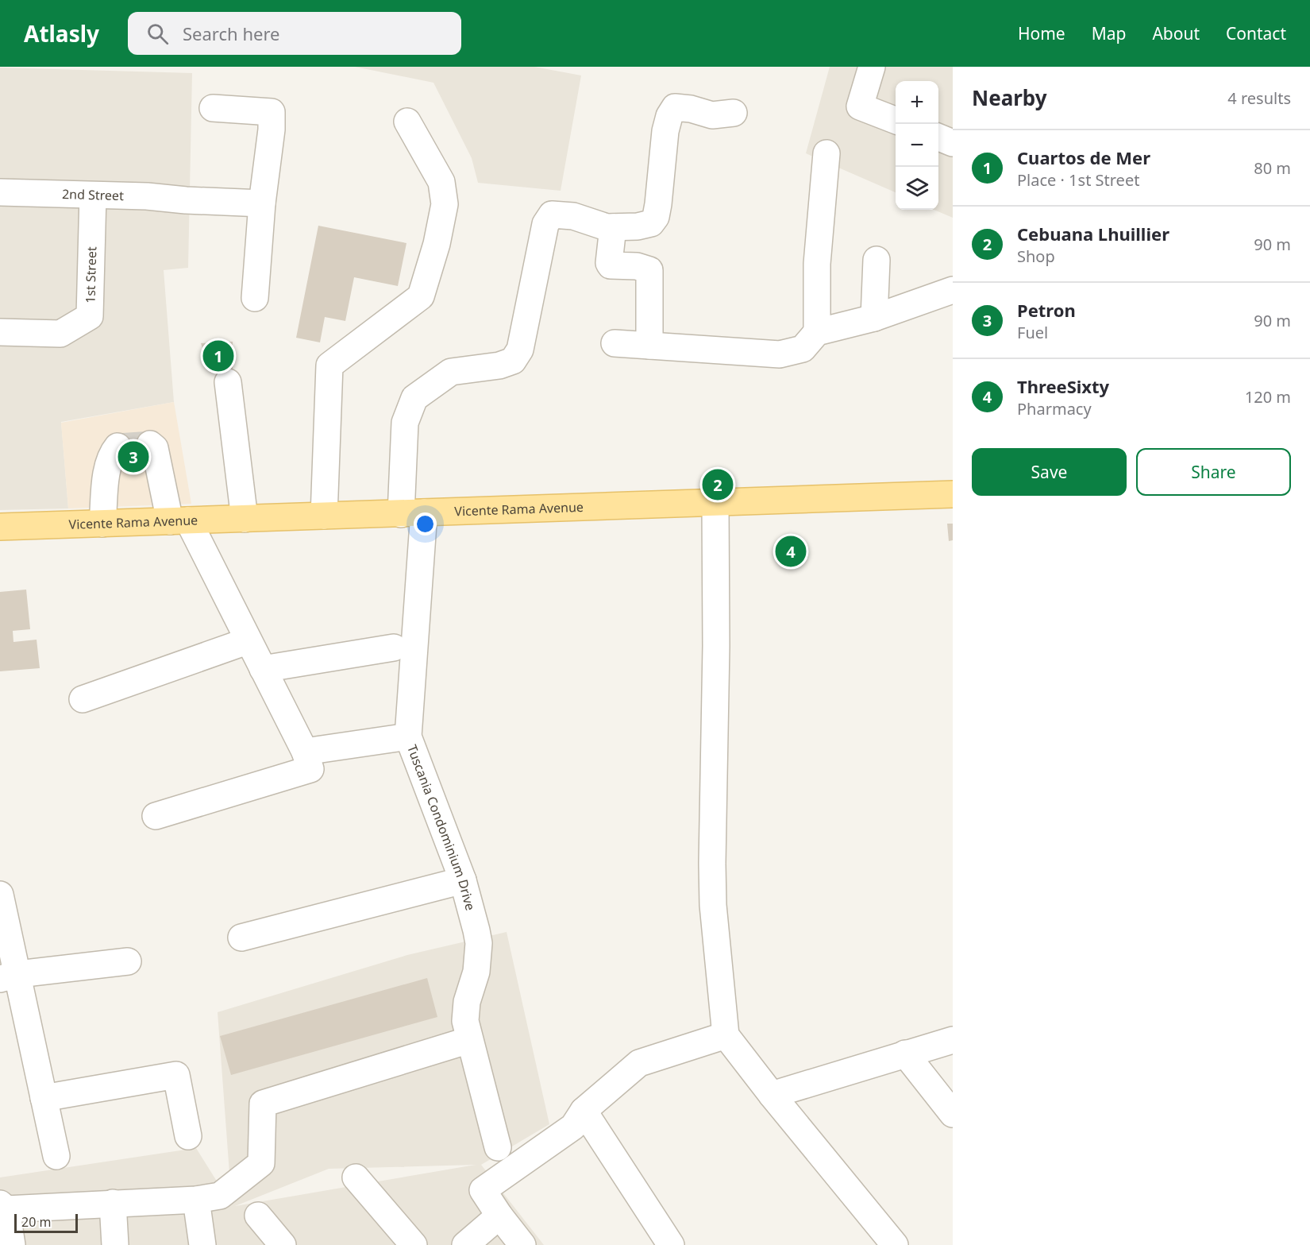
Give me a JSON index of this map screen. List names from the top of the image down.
{
  "streets": {
    "main road": ["Vicente Rama Avenue"],
    "street": ["2nd Street", "1st Street", "Tuscania Condominium Drive"]
  },
  "crossings": [
    ["2nd Street", "1st Street"],
    ["Vicente Rama Avenue", "Tuscania Condominium Drive"]
  ],
  "scale_bar": "20 m",
  "page": {
    "header": "Atlasly",
    "search": "Search here",
    "nav": [
      "Home",
      "Map",
      "About",
      "Contact"
    ],
    "heading": ["Nearby", "4 results"],
    "map_buttons": ["+", "−"],
    "list": [
      {
        "mark": "1",
        "name": "Cuartos de Mer",
        "note": "Place · 1st Street",
        "value": "80 m"
      },
      {
        "mark": "2",
        "name": "Cebuana Lhuillier",
        "note": "Shop",
        "value": "90 m"
      },
      {
        "mark": "3",
        "name": "Petron",
        "note": "Fuel",
        "value": "90 m"
      },
      {
        "mark": "4",
        "name": "ThreeSixty",
        "note": "Pharmacy",
        "value": "120 m"
      }
    ],
    "pins": [
      "1",
      "3",
      "2",
      "4"
    ],
    "buttons": ["Save", "Share"],
    "scale": "20 m"
  }
}
